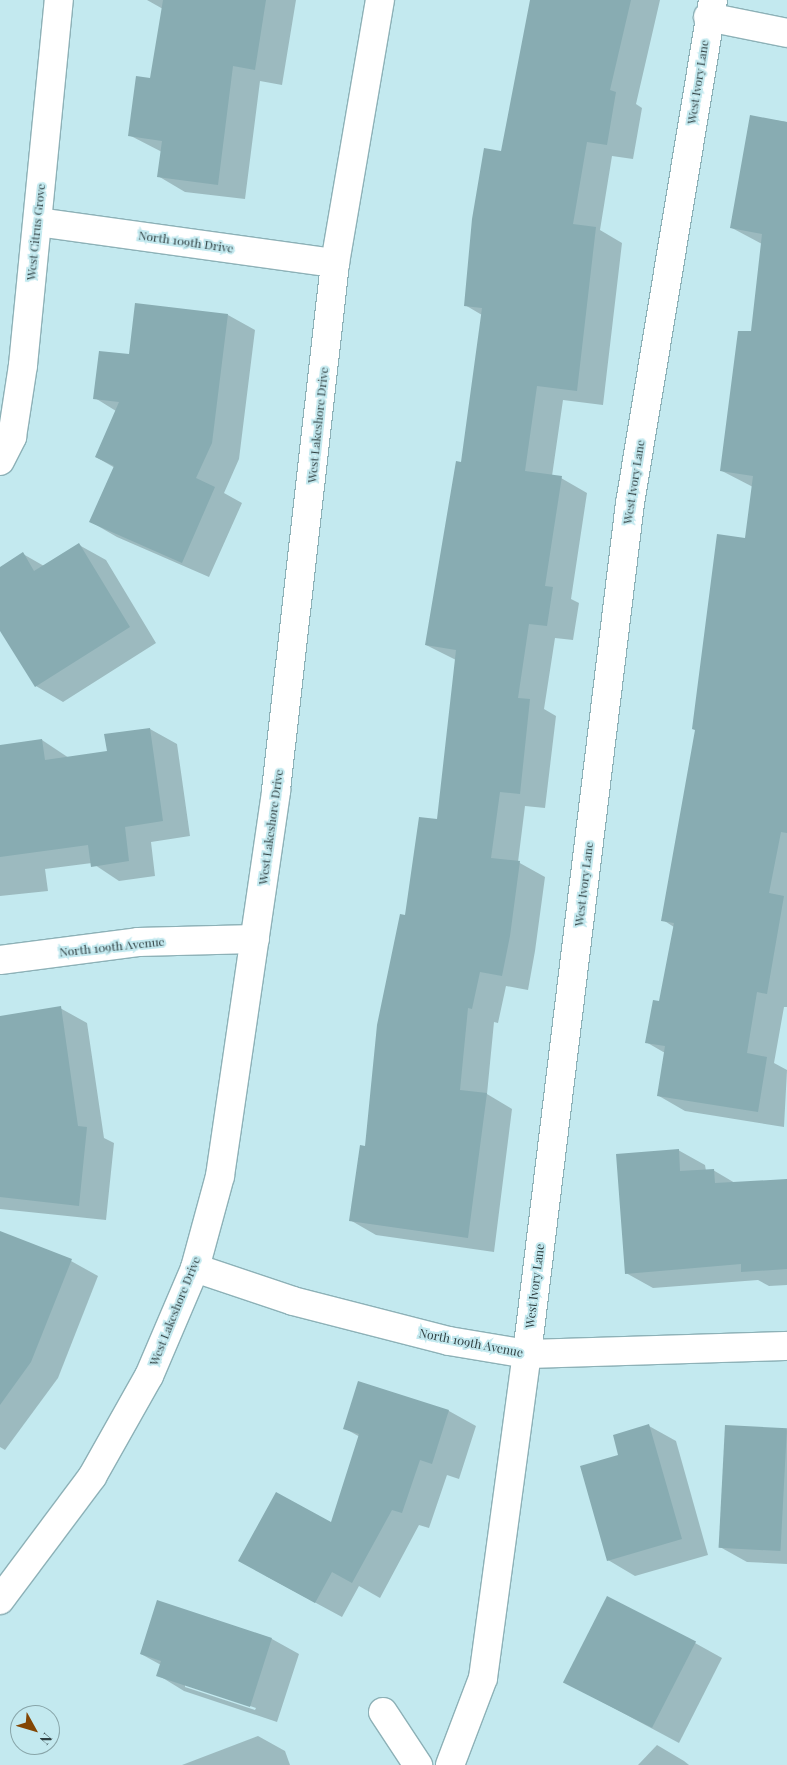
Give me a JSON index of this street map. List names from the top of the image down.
{
  "streets": {
    "street": [
      "West Ivory Lane",
      "West Citrus Grove",
      "North 109th Drive",
      "West Lakeshore Drive",
      "North 109th Avenue"
    ]
  },
  "crossings": [
    ["West Ivory Lane", "North 109th Avenue"],
    ["West Citrus Grove", "North 109th Drive"],
    ["North 109th Drive", "West Lakeshore Drive"],
    ["West Lakeshore Drive", "North 109th Avenue"]
  ],
  "north": "bottom right"
}
